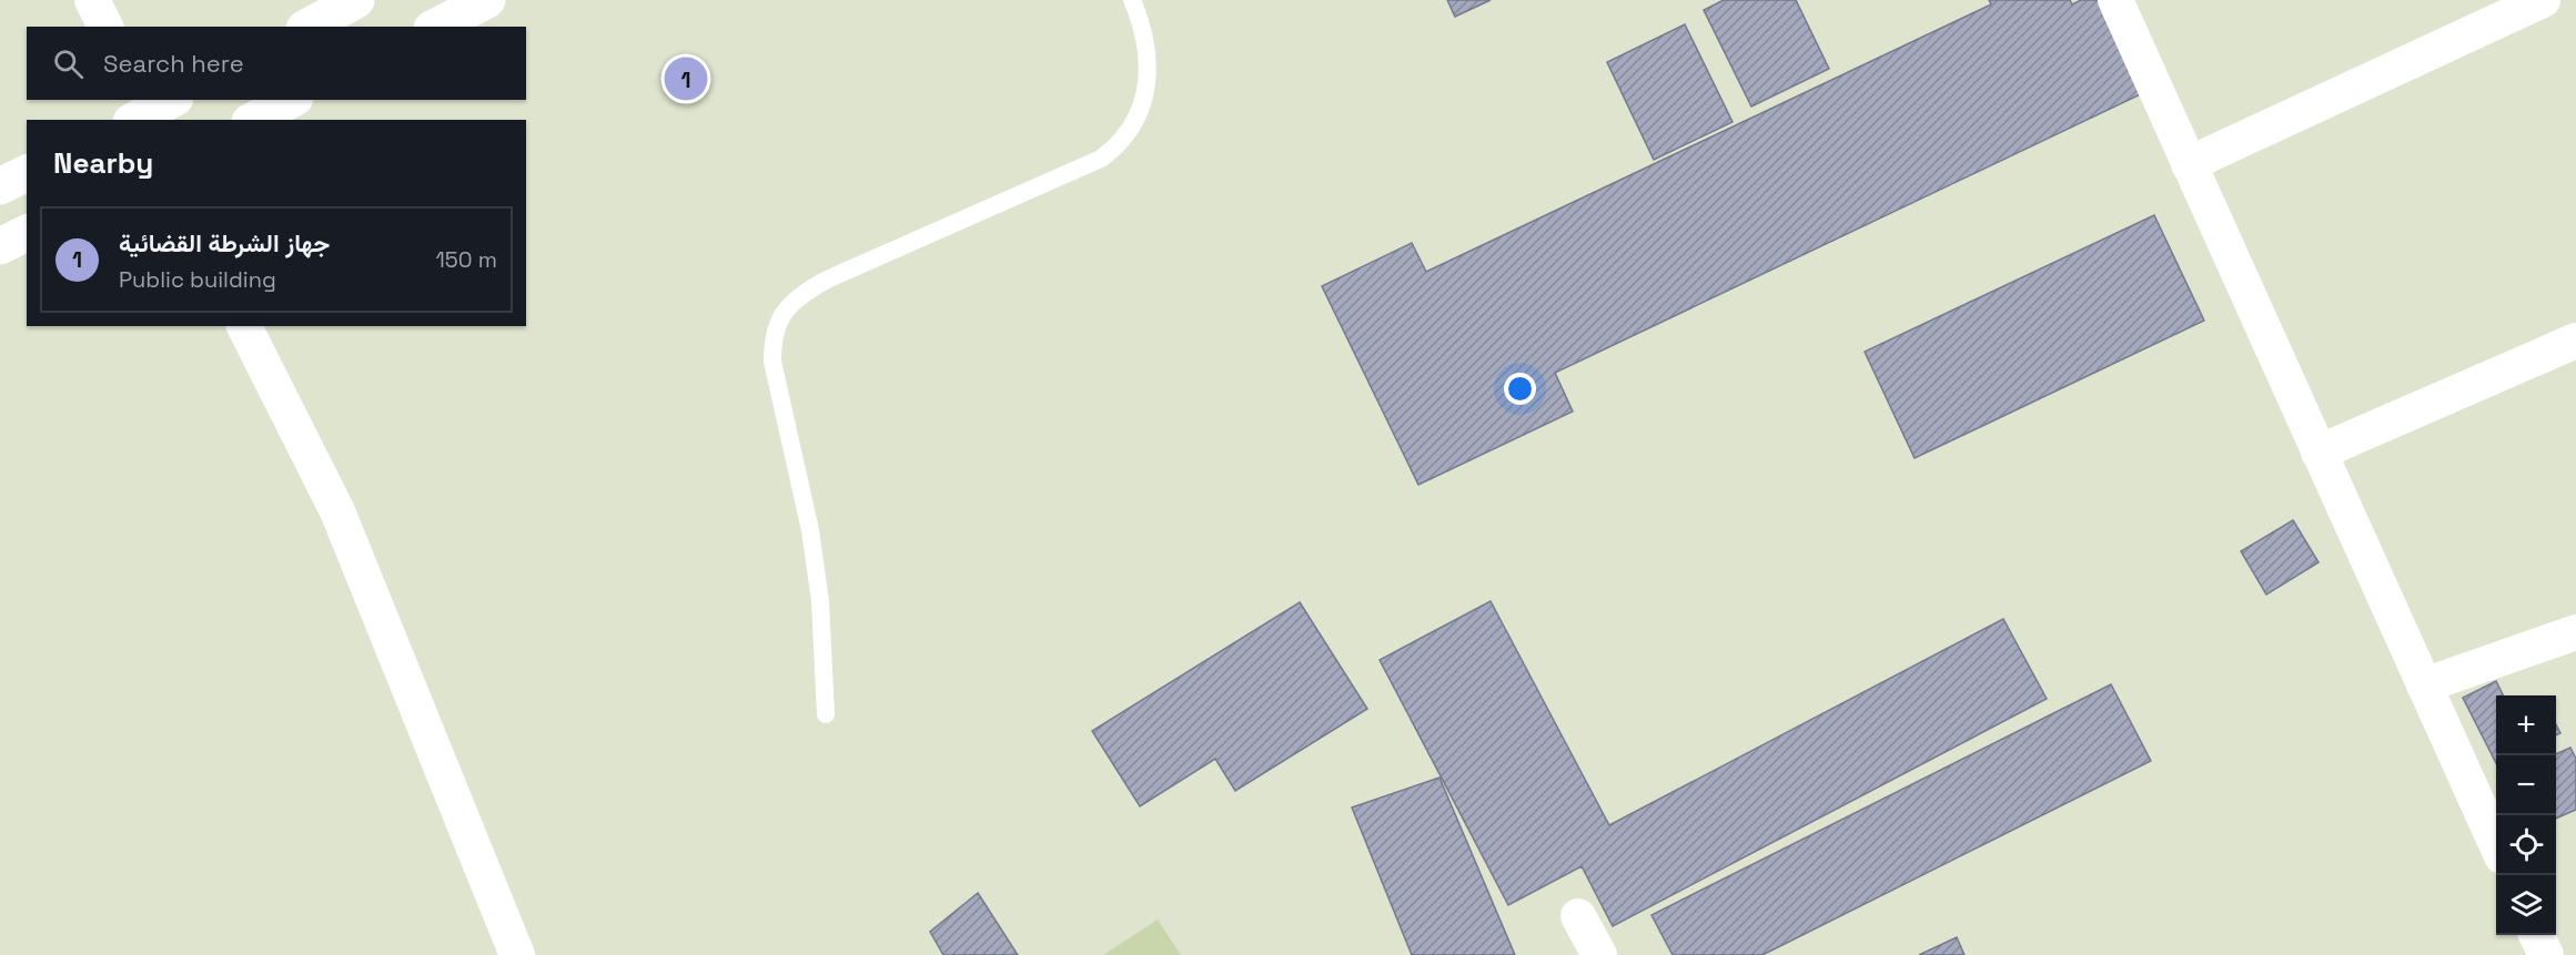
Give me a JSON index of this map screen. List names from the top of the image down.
{
  "page": {
    "search": "Search here",
    "pins": "1",
    "heading": "Nearby",
    "list": [
      {
        "mark": "1",
        "name": "جهاز الشرطة القضائية",
        "note": "Public building",
        "value": "150 m"
      }
    ],
    "map_buttons": ["+", "−"]
  }
}
